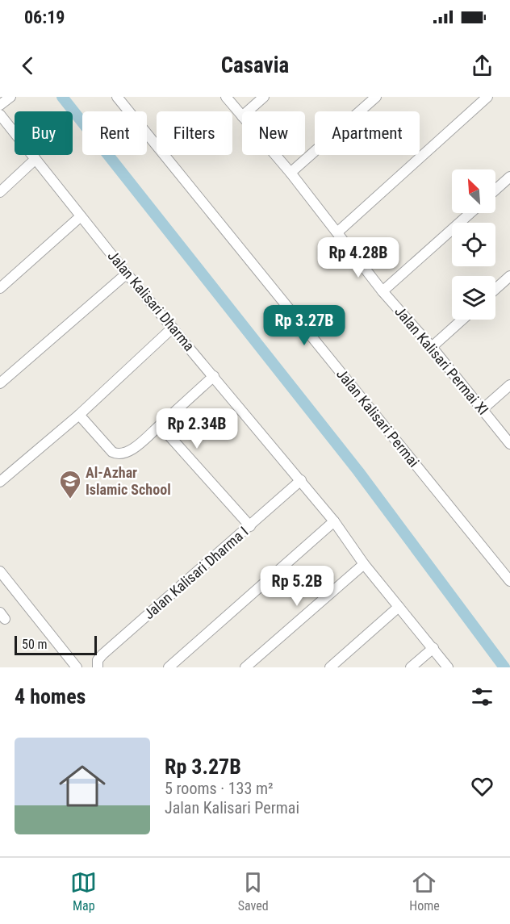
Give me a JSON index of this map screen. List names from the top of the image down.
{
  "streets": {
    "street": [
      "Jalan Kalisari Dharma",
      "Jalan Kalisari Permai XI",
      "Jalan Kalisari Permai",
      "Jalan Kalisari Dharma I"
    ]
  },
  "crossings": [
    ["Jalan Kalisari Dharma", "Jalan Kalisari Dharma I"]
  ],
  "places": {
    "school or university": ["Al-Azhar Islamic School"]
  },
  "scale_bar": "50 m",
  "north": "top left",
  "page": {
    "status": "06:19",
    "header": "Casavia",
    "chip": [
      "Buy",
      "Rent",
      "Filters",
      "New",
      "Apartment"
    ],
    "price": [
      "Rp 4.28B",
      "Rp 3.27B",
      "Rp 2.34B",
      "Rp 5.2B"
    ],
    "scale": "50 m",
    "heading": "4 homes",
    "list": [
      {
        "name": "Rp 3.27B",
        "note": "5 rooms · 133 m² · Jalan Kalisari Permai"
      }
    ],
    "tabs": ["Map", "Saved", "Home"]
  }
}
